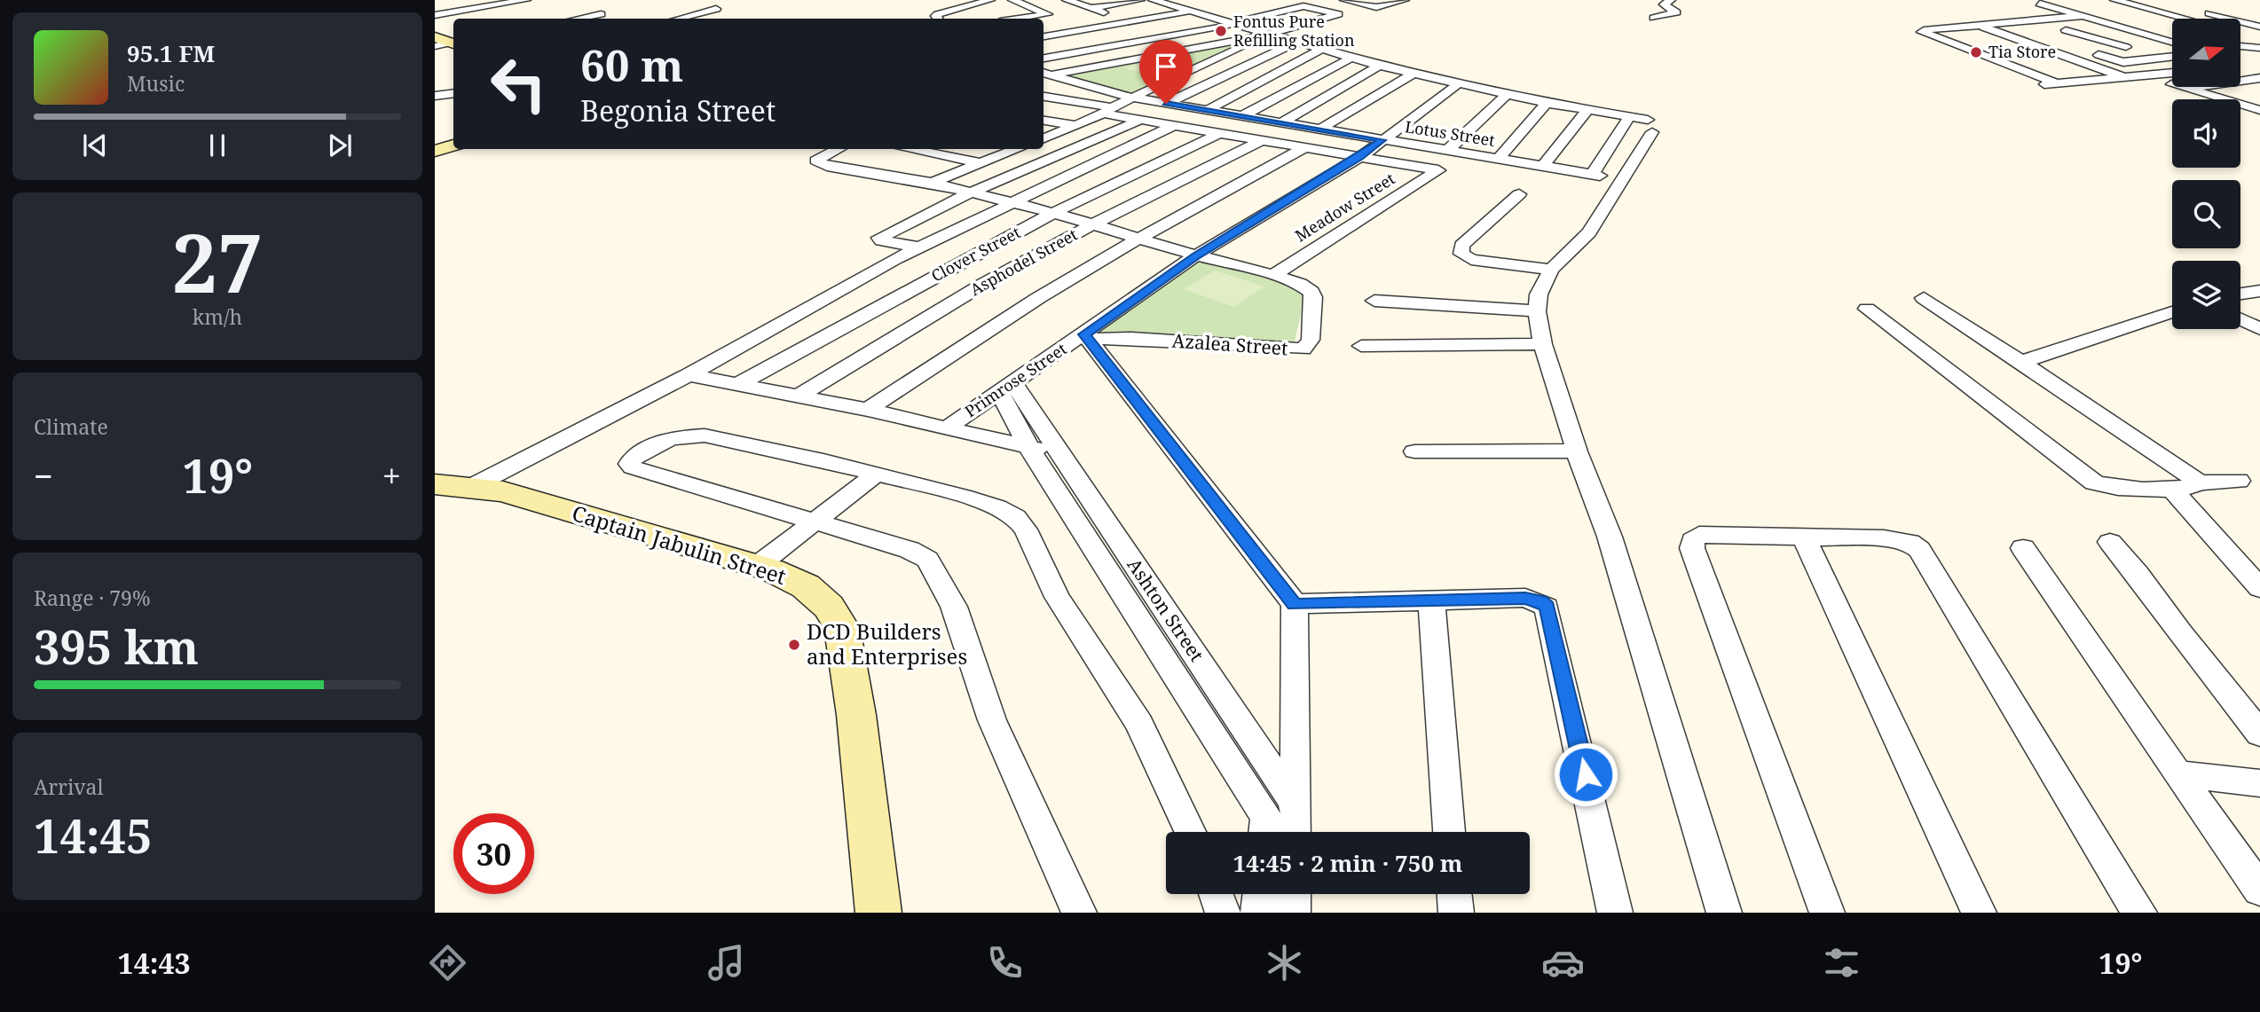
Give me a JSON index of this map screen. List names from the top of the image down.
{
  "streets": {
    "street": [
      "Lotus Street",
      "Meadow Street",
      "Clover Street",
      "Asphodel Street",
      "Azalea Street",
      "Primrose Street",
      "Captain Jabulin Street",
      "Ashton Street"
    ]
  },
  "crossings": [
    ["Lotus Street", "Primrose Street"],
    ["Meadow Street", "Azalea Street"],
    ["Meadow Street", "Primrose Street"],
    ["Azalea Street", "Primrose Street"],
    ["Primrose Street", "Ashton Street"]
  ],
  "places": ["Fontus Pure Refilling Station", "Tia Store", "DCD Builders and Enterprises"],
  "north": "right",
  "page": {
    "turn": ["60 m", "Begonia Street"],
    "song": ["95.1 FM", "Music"],
    "tile": [
      ["27", "km/h"],
      "Climate",
      ["Range · 79%", "395 km"],
      ["Arrival", "14:45"]
    ],
    "heat": ["−", "19°", "+"],
    "limit": "30",
    "trip": "14:45 · 2 min · 750 m",
    "tabs": ["14:43", "19°"]
  }
}
